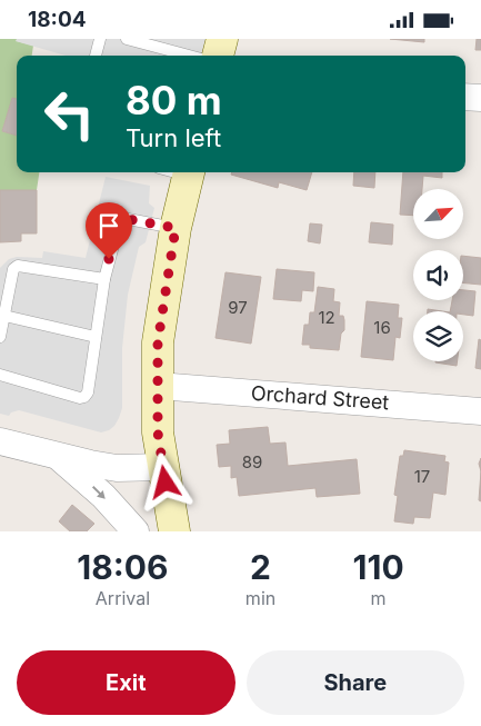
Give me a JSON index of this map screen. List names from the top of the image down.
{
  "streets": {
    "street": ["Orchard Street"]
  },
  "house_numbers": [
    "97",
    "12",
    "16",
    "89",
    "17"
  ],
  "north": "top right",
  "page": {
    "status": "18:04",
    "turn": ["80 m", "Turn left"],
    "eta": [
      "18:06",
      "Arrival",
      "2",
      "min",
      "110",
      "m"
    ],
    "buttons": ["Exit", "Share"]
  }
}
